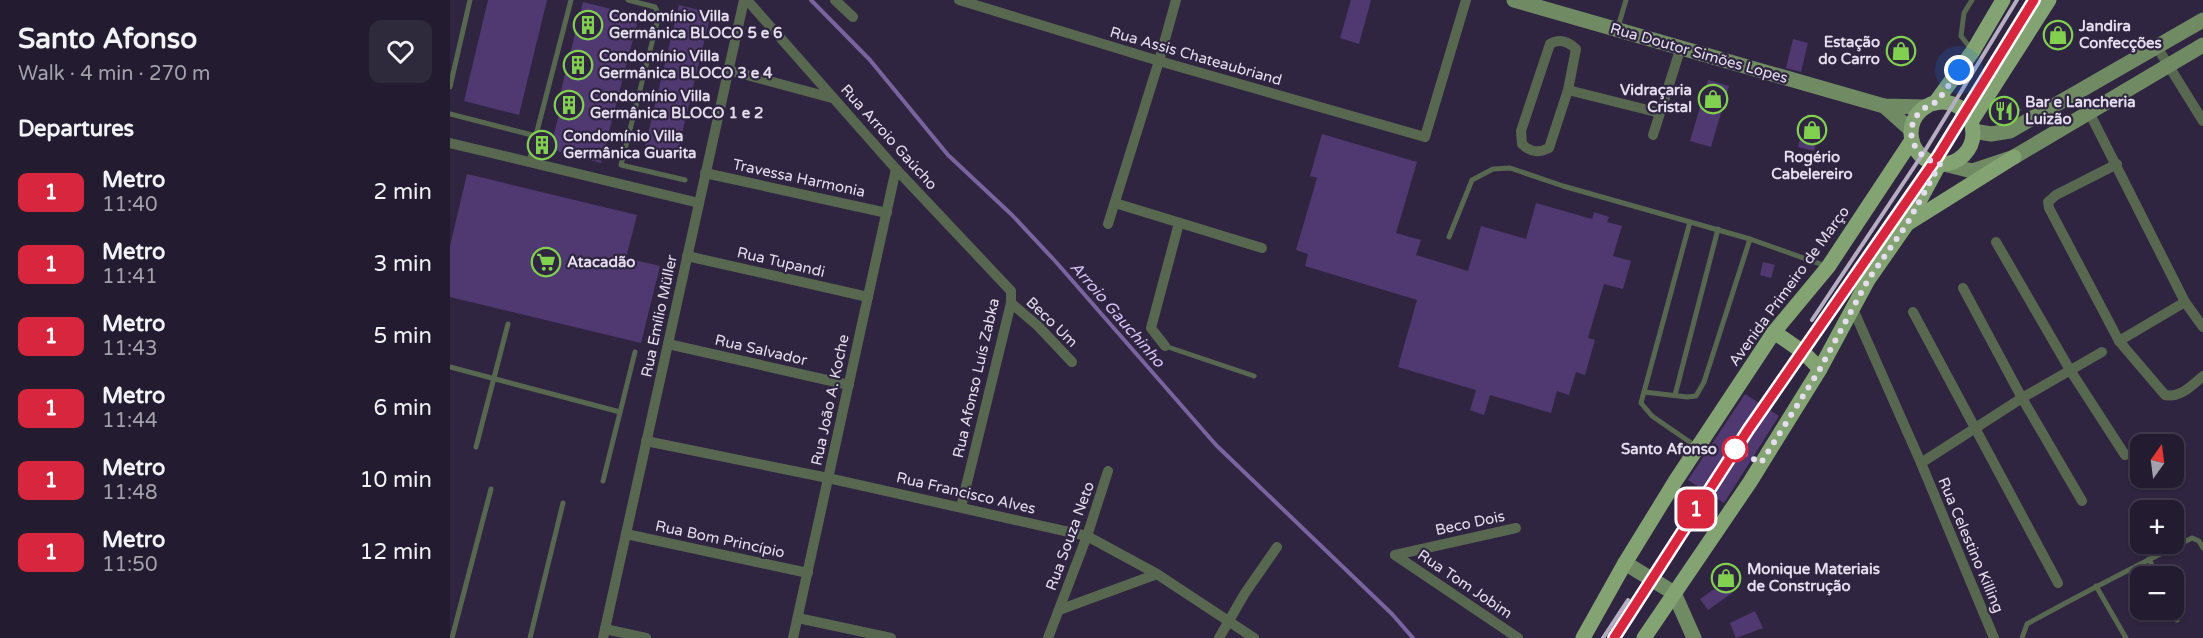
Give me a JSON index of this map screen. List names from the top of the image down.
{
  "streets": {
    "main road": ["Rua Doutor Simões Lopes", "Avenida Primeiro de Março"],
    "street": [
      "Rua Assis Chateaubriand",
      "Rua Arroio Gaúcho",
      "Travessa Harmonia",
      "Rua Tupandi",
      "Rua Emílio Müller",
      "Beco Um",
      "Rua Salvador",
      "Rua Afonso Luís Zabka",
      "Rua João A. Koche",
      "Rua Francisco Alves",
      "Beco Dois",
      "Rua Souza Neto",
      "Rua Bom Princípio",
      "Rua Celestino Killing",
      "Rua Tom Jobim"
    ]
  },
  "crossings": [
    ["Rua Doutor Simões Lopes", "Avenida Primeiro de Março"],
    ["Rua Arroio Gaúcho", "Rua Emílio Müller"],
    ["Rua Arroio Gaúcho", "Rua Afonso Luís Zabka"],
    ["Rua Arroio Gaúcho", "Rua João A. Koche"],
    ["Travessa Harmonia", "Rua Emílio Müller"],
    ["Travessa Harmonia", "Rua João A. Koche"],
    ["Rua Tupandi", "Rua Emílio Müller"],
    ["Rua Tupandi", "Rua João A. Koche"],
    ["Rua Emílio Müller", "Rua Salvador"],
    ["Rua Emílio Müller", "Rua Francisco Alves"],
    ["Rua Emílio Müller", "Rua Bom Princípio"],
    ["Beco Um", "Rua Afonso Luís Zabka"],
    ["Rua Salvador", "Rua João A. Koche"],
    ["Rua Afonso Luís Zabka", "Rua Francisco Alves"],
    ["Rua João A. Koche", "Rua Francisco Alves"],
    ["Rua João A. Koche", "Rua Bom Princípio"],
    ["Rua Francisco Alves", "Rua Souza Neto"],
    ["Beco Dois", "Rua Tom Jobim"]
  ],
  "water": ["Arroio Gauchinho"],
  "places": {
    "building": [
      "Condomínio Villa Germânica BLOCO 5 e 6",
      "Condomínio Villa Germânica BLOCO 3 e 4",
      "Condomínio Villa Germânica BLOCO 1 e 2",
      "Condomínio Villa Germânica Guarita"
    ],
    "shop": [
      "Jandira Confecções",
      "Estação do Carro",
      "Vidraçaria Cristal",
      "Rogério Cabelereiro",
      "Monique Materiais de Construção"
    ],
    "restaurant": ["Bar e Lancheria Luizão"],
    "supermarket": ["Atacadão"],
    "other": ["Santo Afonso"]
  },
  "lines": ["metro line 1"],
  "north": "top",
  "page": {
    "heading": [
      ["Santo Afonso", "Walk · 4 min · 270 m"],
      "Departures"
    ],
    "on_map": "1",
    "list": [
      {
        "mark": "1",
        "name": "Metro",
        "note": "11:40",
        "value": "2 min"
      },
      {
        "mark": "1",
        "name": "Metro",
        "note": "11:41",
        "value": "3 min"
      },
      {
        "mark": "1",
        "name": "Metro",
        "note": "11:43",
        "value": "5 min"
      },
      {
        "mark": "1",
        "name": "Metro",
        "note": "11:44",
        "value": "6 min"
      },
      {
        "mark": "1",
        "name": "Metro",
        "note": "11:48",
        "value": "10 min"
      },
      {
        "mark": "1",
        "name": "Metro",
        "note": "11:50",
        "value": "12 min"
      }
    ],
    "map_buttons": ["+", "−"]
  }
}
